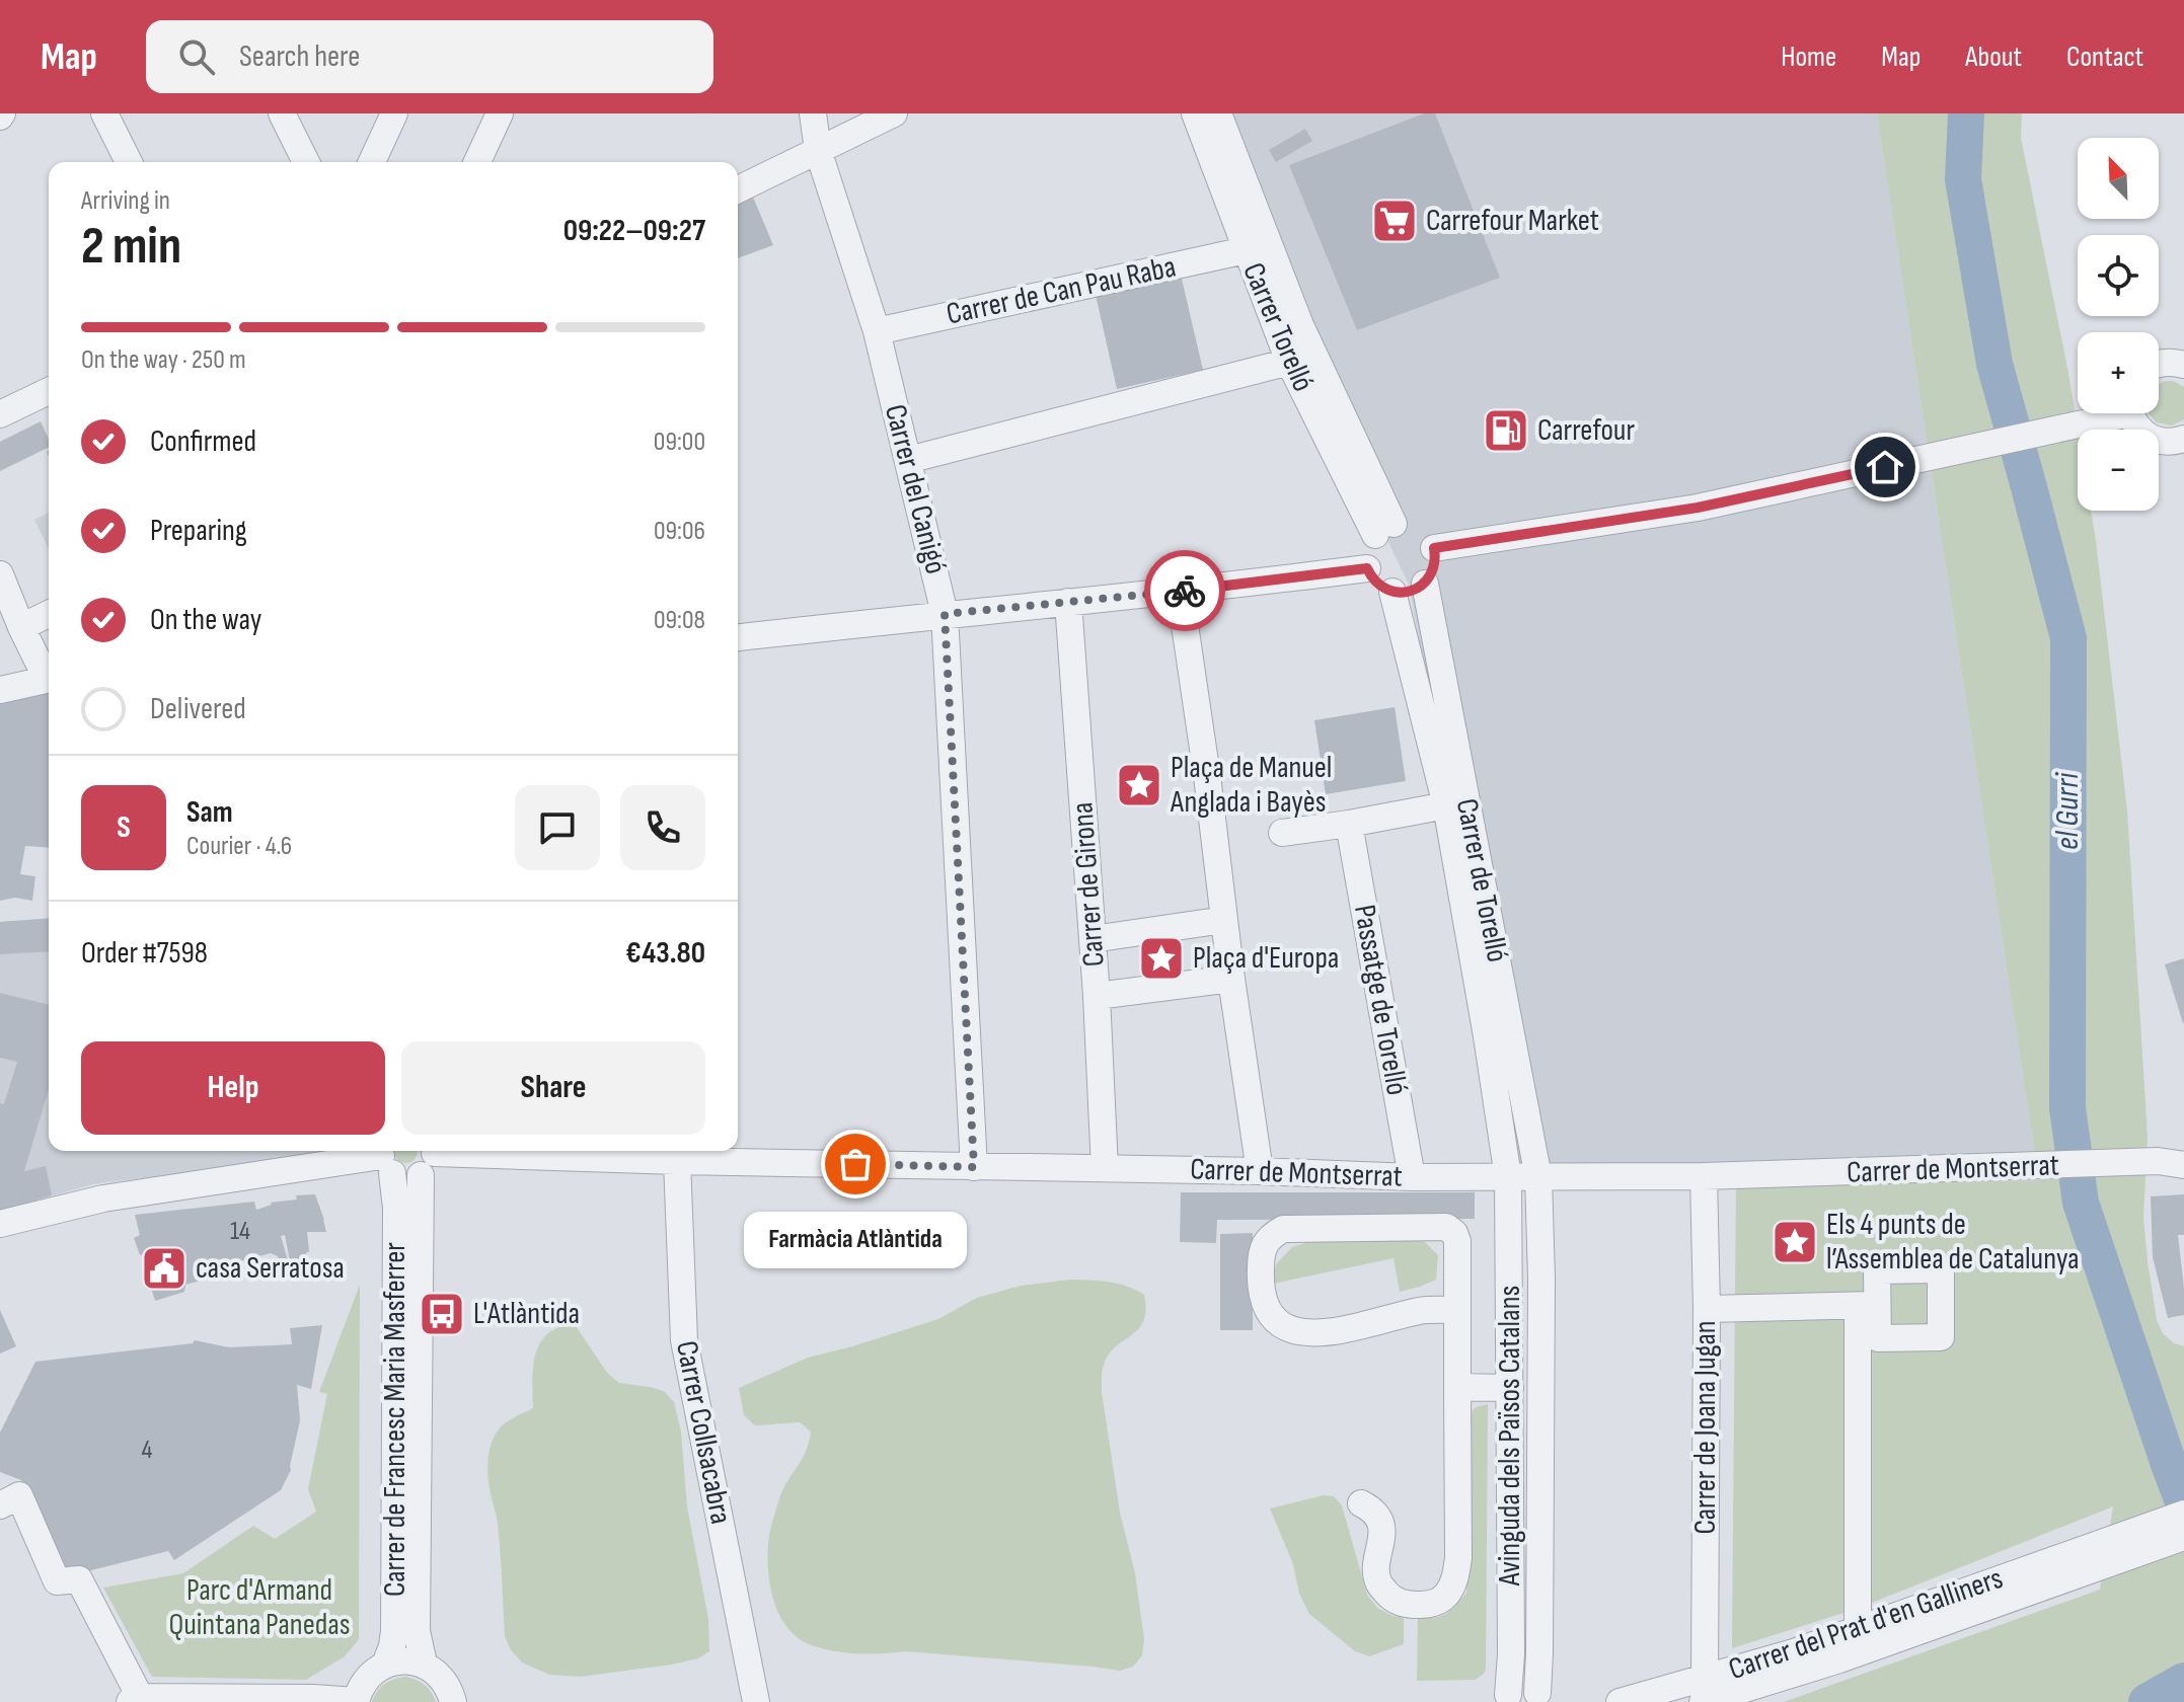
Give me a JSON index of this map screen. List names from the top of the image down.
{
  "streets": {
    "street": [
      "Carrer de Can Pau Raba",
      "Carrer Torelló",
      "Carrer del Canigó",
      "Carrer de Torelló",
      "Carrer de Girona",
      "Passatge de Torelló",
      "Carrer de Montserrat",
      "Carrer de Francesc Maria Masferrer",
      "Carrer de Joana Jugan",
      "Carrer Collsacabra",
      "Avinguda dels Països Catalans",
      "Carrer del Prat d'en Galliners"
    ]
  },
  "crossings": [
    ["Carrer de Can Pau Raba", "Carrer Torelló"],
    ["Carrer de Can Pau Raba", "Carrer del Canigó"],
    ["Carrer Torelló", "Carrer de Torelló"],
    ["Carrer del Canigó", "Carrer de Montserrat"],
    ["Carrer de Torelló", "Carrer de Montserrat"],
    ["Carrer de Torelló", "Avinguda dels Països Catalans"],
    ["Carrer de Girona", "Carrer de Montserrat"],
    ["Passatge de Torelló", "Carrer de Montserrat"],
    ["Carrer de Montserrat", "Carrer de Francesc Maria Masferrer"],
    ["Carrer de Montserrat", "Carrer de Joana Jugan"],
    ["Carrer de Montserrat", "Carrer Collsacabra"],
    ["Carrer de Montserrat", "Avinguda dels Països Catalans"],
    ["Carrer de Joana Jugan", "Carrer del Prat d'en Galliners"]
  ],
  "water": ["el Gurri"],
  "parks": ["Parc d'Armand Quintana Panedas"],
  "places": {
    "supermarket": ["Carrefour Market"],
    "fuel station": ["Carrefour"],
    "place": ["Plaça de Manuel Anglada i Bayès", "Plaça d'Europa", "Els 4 punts de l’Assemblea de Catalunya"],
    "other": ["Farmàcia Atlàntida"],
    "public building": ["casa Serratosa"],
    "bus stop": ["L'Atlàntida"]
  },
  "house_numbers": ["14", "4"],
  "north": "top left",
  "page": {
    "header": "Map",
    "search": "Search here",
    "nav": [
      "Home",
      "Map",
      "About",
      "Contact"
    ],
    "map_buttons": ["+", "−"],
    "heading": ["2 min", "Arriving in", "09:22–09:27"],
    "panel": [
      "Sam",
      "Courier · 4.6",
      "Order #7598",
      "€43.80"
    ],
    "bar": "On the way · 250 m",
    "list": [
      ["Confirmed", "09:00"],
      ["Preparing", "09:06"],
      ["On the way", "09:08"],
      "Delivered"
    ],
    "round": "S",
    "buttons": ["Help", "Share"],
    "bubble": "Farmàcia Atlàntida"
  }
}
